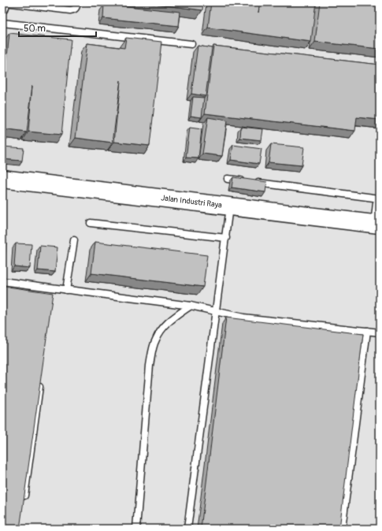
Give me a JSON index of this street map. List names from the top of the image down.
{
  "streets": {
    "street": ["Jalan Industri Raya"]
  },
  "scale_bar": "50 m"
}
